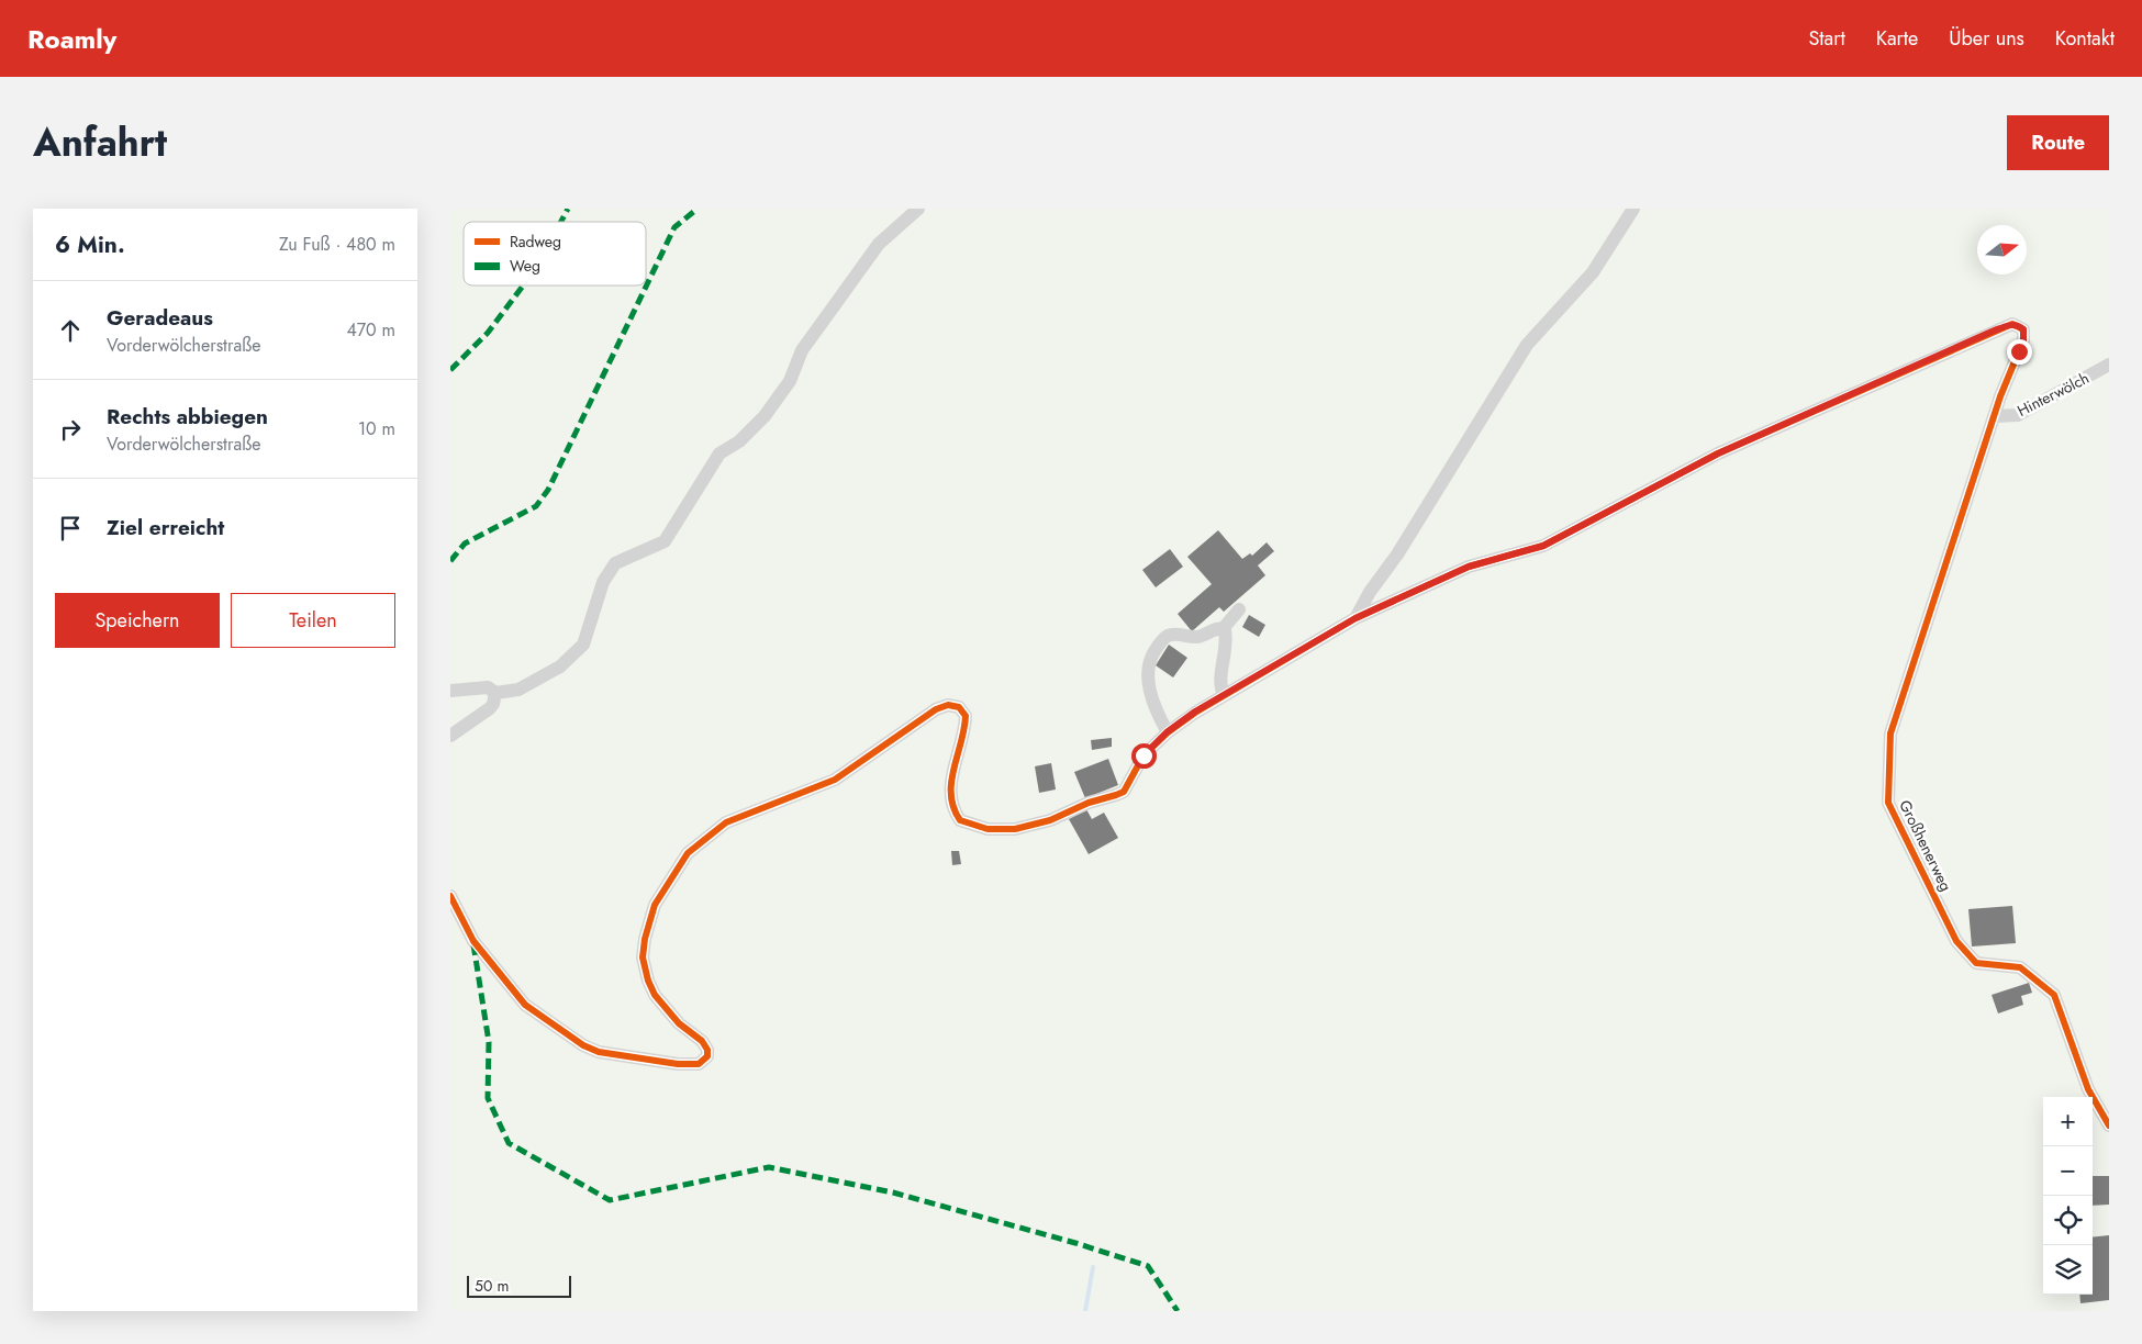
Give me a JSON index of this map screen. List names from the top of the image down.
{
  "streets": {
    "street": ["Hinterwölch", "Großhenerweg"]
  },
  "crossings": [
    ["Hinterwölch", "Großhenerweg"]
  ],
  "legend": ["Radweg", "Weg"],
  "scale_bar": "50 m",
  "north": "right",
  "page": {
    "header": "Roamly",
    "nav": [
      "Start",
      "Karte",
      "Über uns",
      "Kontakt"
    ],
    "title": "Anfahrt",
    "buttons": [
      "Route",
      ["Speichern", "Teilen"]
    ],
    "heading": ["6 Min.", "Zu Fuß · 480 m"],
    "list": [
      ["Geradeaus", "Vorderwölcherstraße", "470 m"],
      ["Rechts abbiegen", "Vorderwölcherstraße", "10 m"],
      "Ziel erreicht"
    ],
    "map_buttons": ["+", "−"],
    "scale": "50 m"
  }
}
